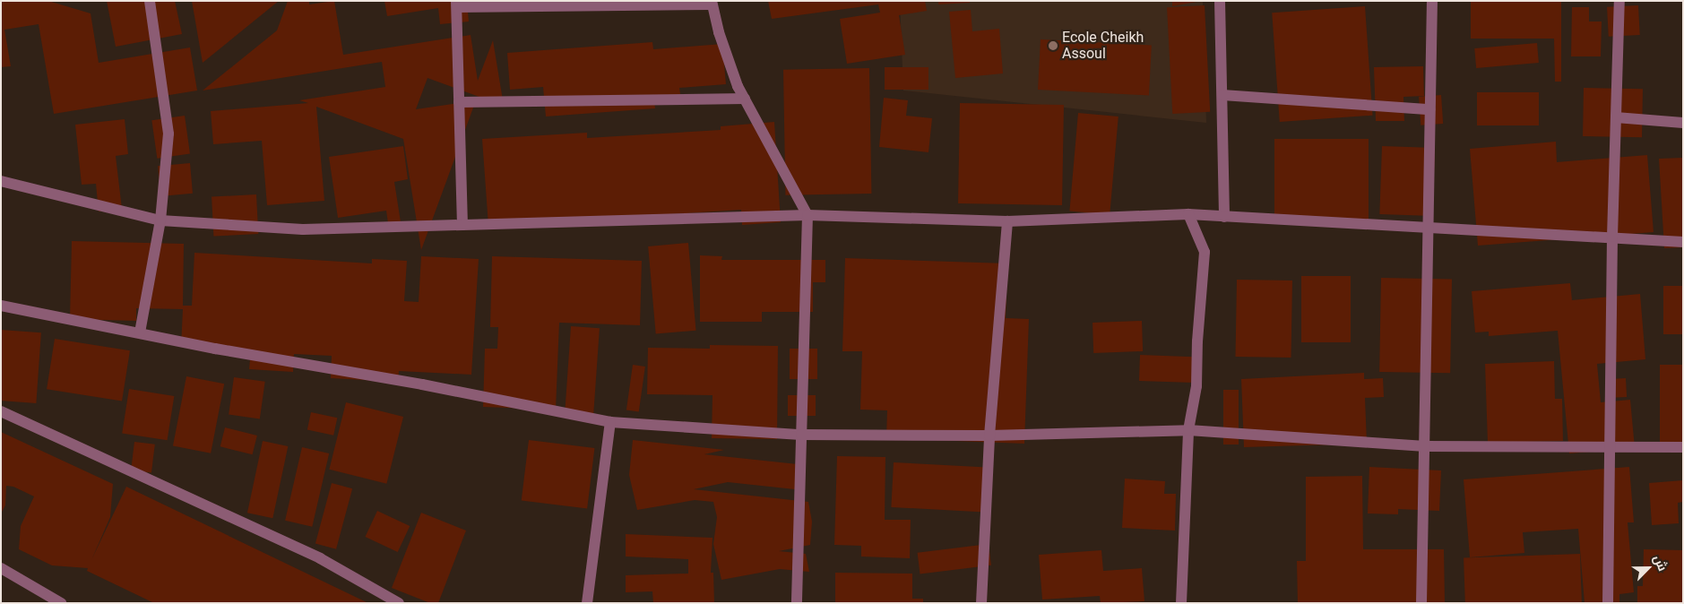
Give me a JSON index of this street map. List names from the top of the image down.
{
  "places": ["Ecole Cheikh Assoul"],
  "north": "top right"
}
